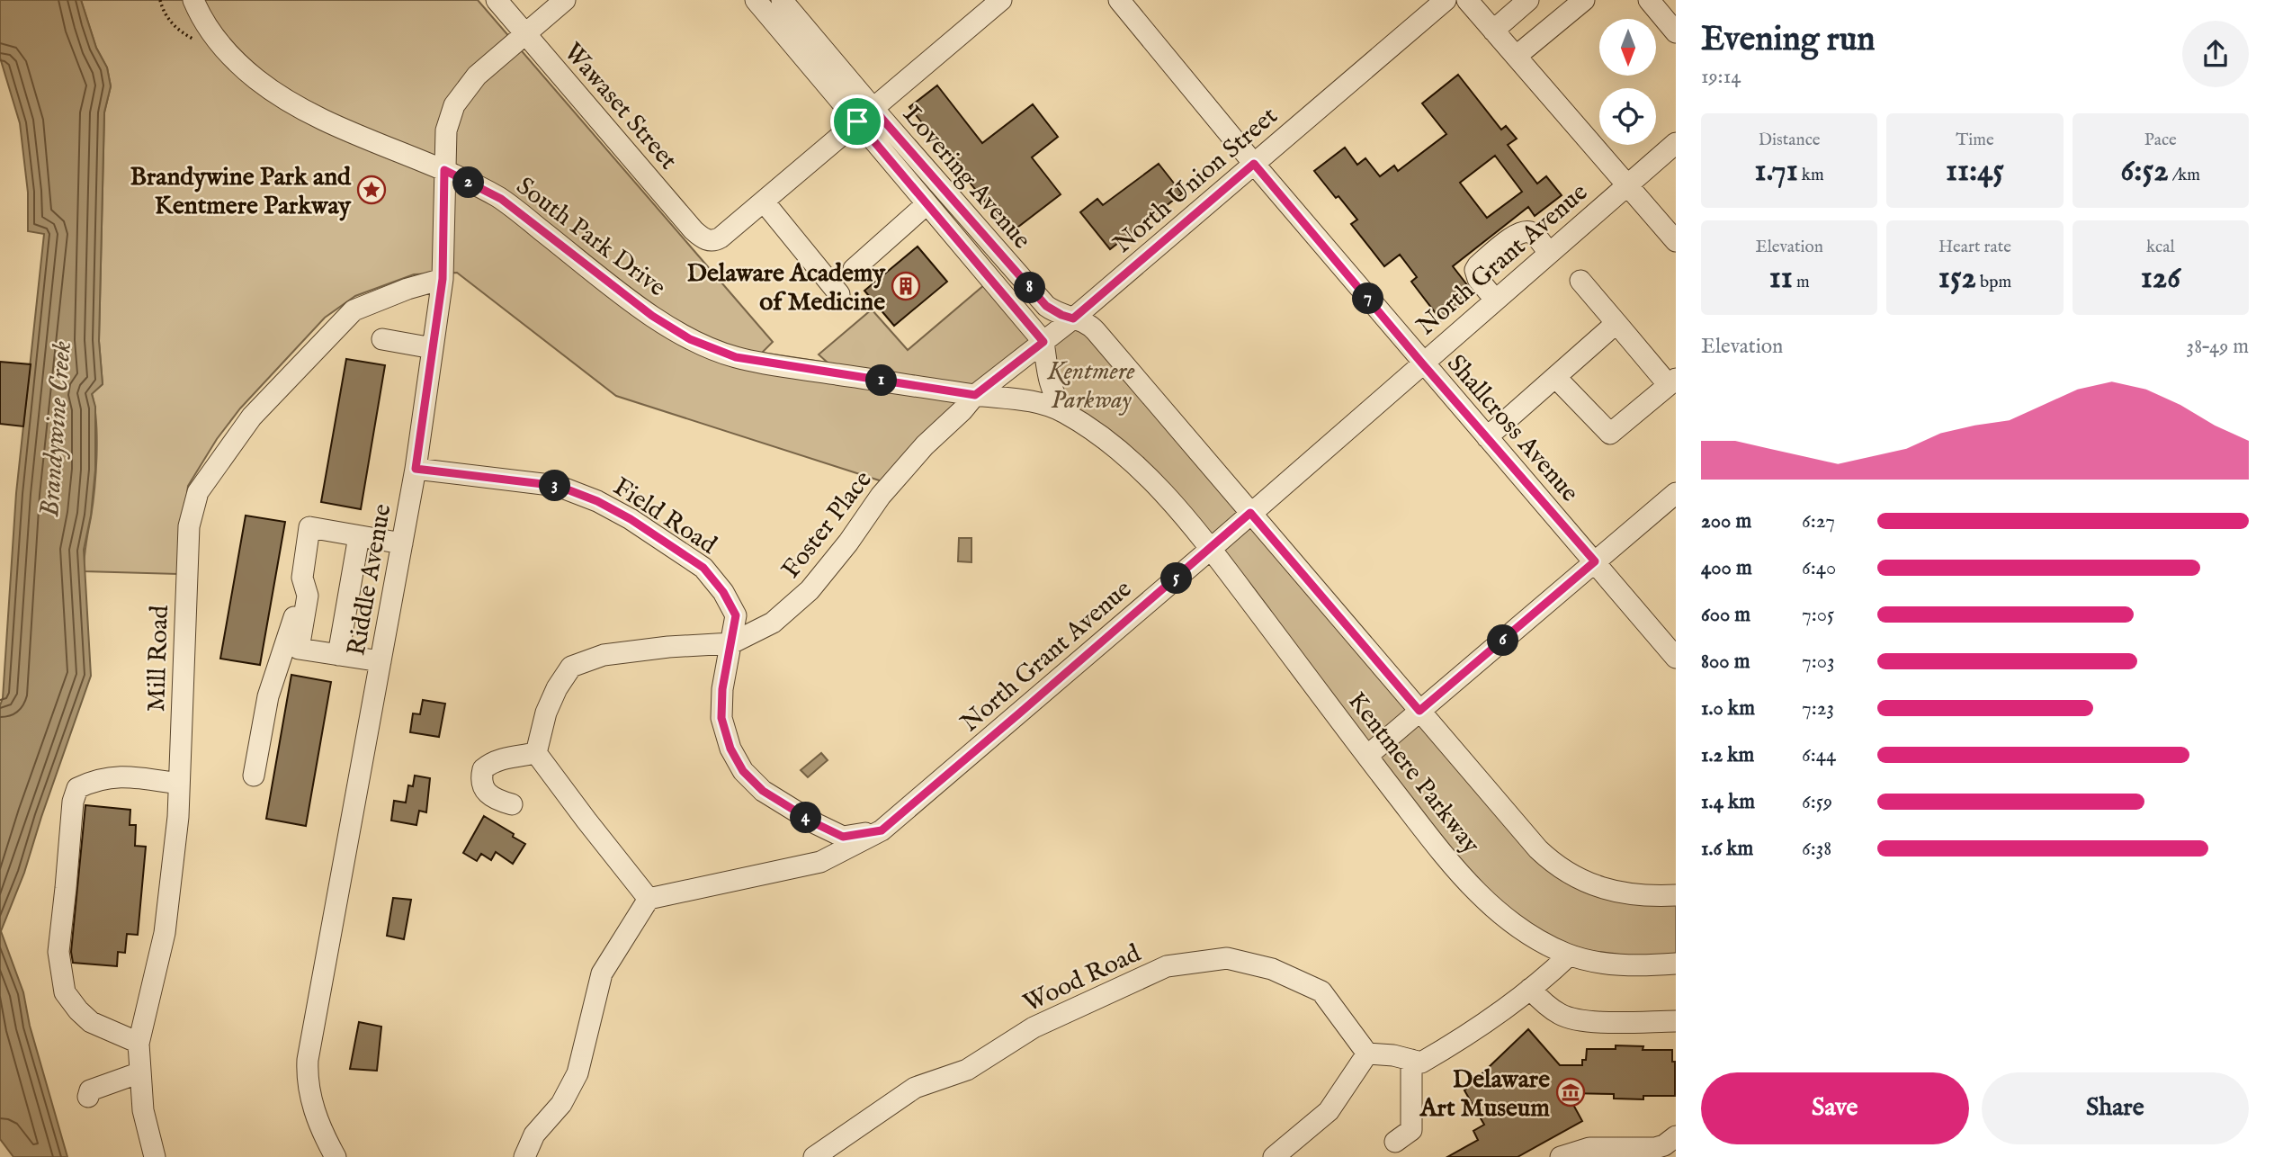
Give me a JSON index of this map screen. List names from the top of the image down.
{
  "streets": {
    "street": [
      "Wawaset Street",
      "Lovering Avenue",
      "North Union Street",
      "South Park Drive",
      "North Grant Avenue",
      "Shallcross Avenue",
      "Field Road",
      "Foster Place",
      "Riddle Avenue",
      "Mill Road",
      "Kentmere Parkway",
      "Wood Road"
    ]
  },
  "crossings": [
    ["Wawaset Street", "Riddle Avenue"],
    ["Lovering Avenue", "North Union Street"],
    ["Lovering Avenue", "Kentmere Parkway"],
    ["North Union Street", "South Park Drive"],
    ["North Union Street", "Shallcross Avenue"],
    ["North Union Street", "Foster Place"],
    ["North Union Street", "Kentmere Parkway"],
    ["South Park Drive", "Foster Place"],
    ["South Park Drive", "Riddle Avenue"],
    ["South Park Drive", "Kentmere Parkway"],
    ["North Grant Avenue", "Shallcross Avenue"],
    ["North Grant Avenue", "Field Road"],
    ["North Grant Avenue", "Kentmere Parkway"],
    ["Field Road", "Foster Place"],
    ["Field Road", "Riddle Avenue"],
    ["Foster Place", "Kentmere Parkway"],
    ["Riddle Avenue", "Mill Road"]
  ],
  "water": ["Brandywine Creek"],
  "parks": ["Kentmere Parkway"],
  "places": {
    "place": ["Brandywine Park and Kentmere Parkway"],
    "building": ["Delaware Academy of Medicine"],
    "museum": ["Delaware Art Museum"]
  },
  "north": "bottom",
  "page": {
    "heading": ["Evening run", "19:14"],
    "stats": [
      ["Distance", "1.71 km"],
      ["Time", "11:45"],
      ["Pace", "6:52 /km"],
      ["Elevation", "11 m"],
      ["Heart rate", "152 bpm"],
      ["kcal", "126"]
    ],
    "pins": [
      "2",
      "8",
      "7",
      "1",
      "3",
      "5",
      "6",
      "4"
    ],
    "chart": ["Elevation", "38–49 m"],
    "list": [
      {
        "name": "200 m",
        "note": "6:27"
      },
      {
        "name": "400 m",
        "note": "6:40"
      },
      {
        "name": "600 m",
        "note": "7:05"
      },
      {
        "name": "800 m",
        "note": "7:03"
      },
      {
        "name": "1.0 km",
        "note": "7:23"
      },
      {
        "name": "1.2 km",
        "note": "6:44"
      },
      {
        "name": "1.4 km",
        "note": "6:59"
      },
      {
        "name": "1.6 km",
        "note": "6:38"
      }
    ],
    "buttons": ["Save", "Share"]
  }
}
